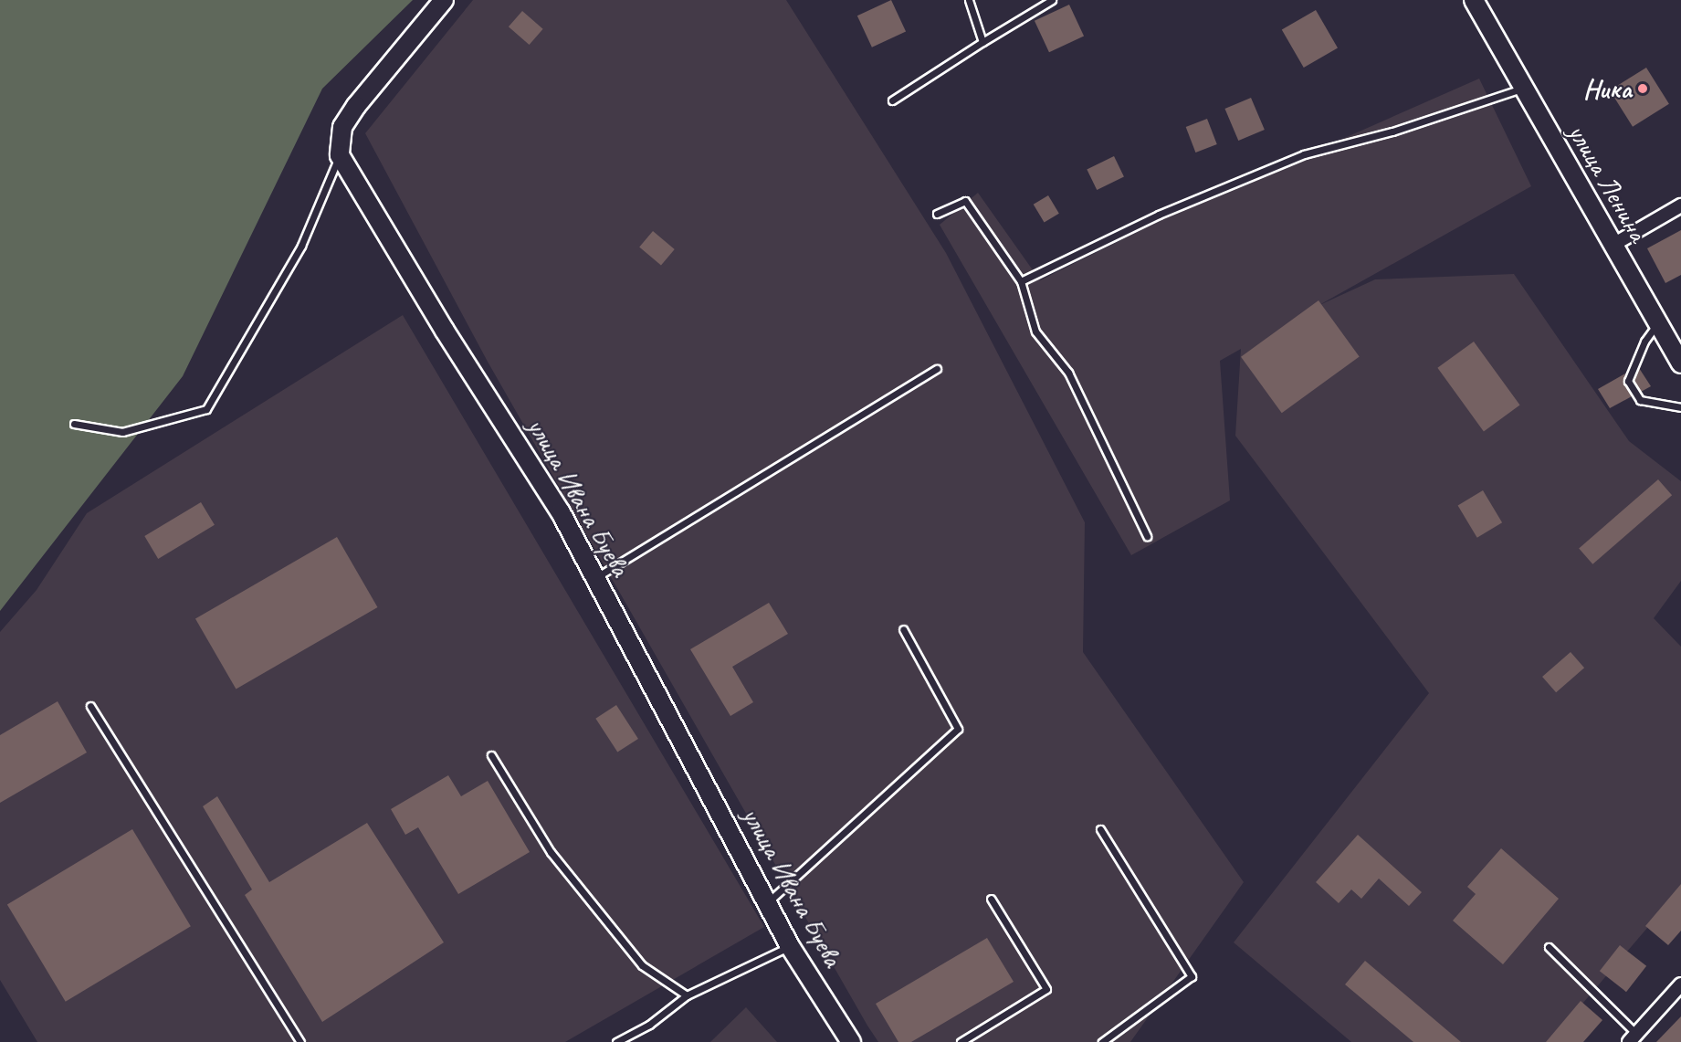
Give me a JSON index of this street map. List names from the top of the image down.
{
  "streets": {
    "street": ["улица Ленина", "улица Ивана Буева"]
  },
  "places": ["Ника"]
}
